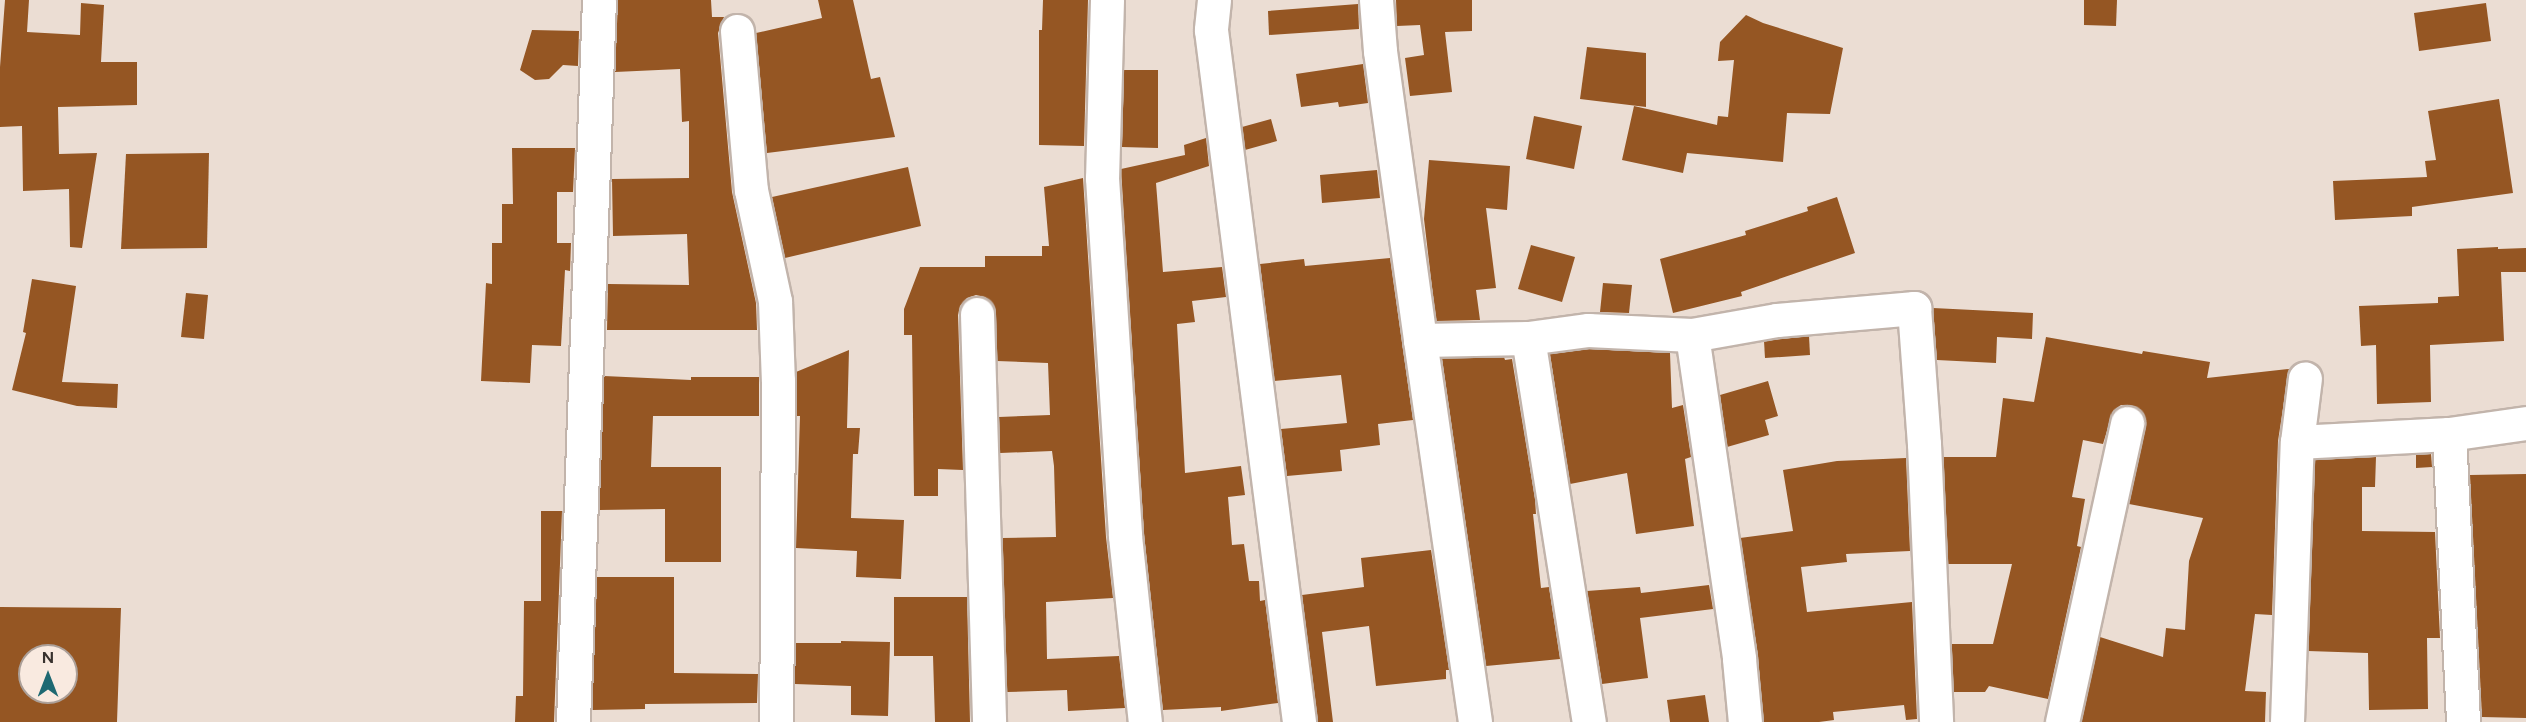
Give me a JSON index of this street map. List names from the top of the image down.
{
  "north": "top"
}
